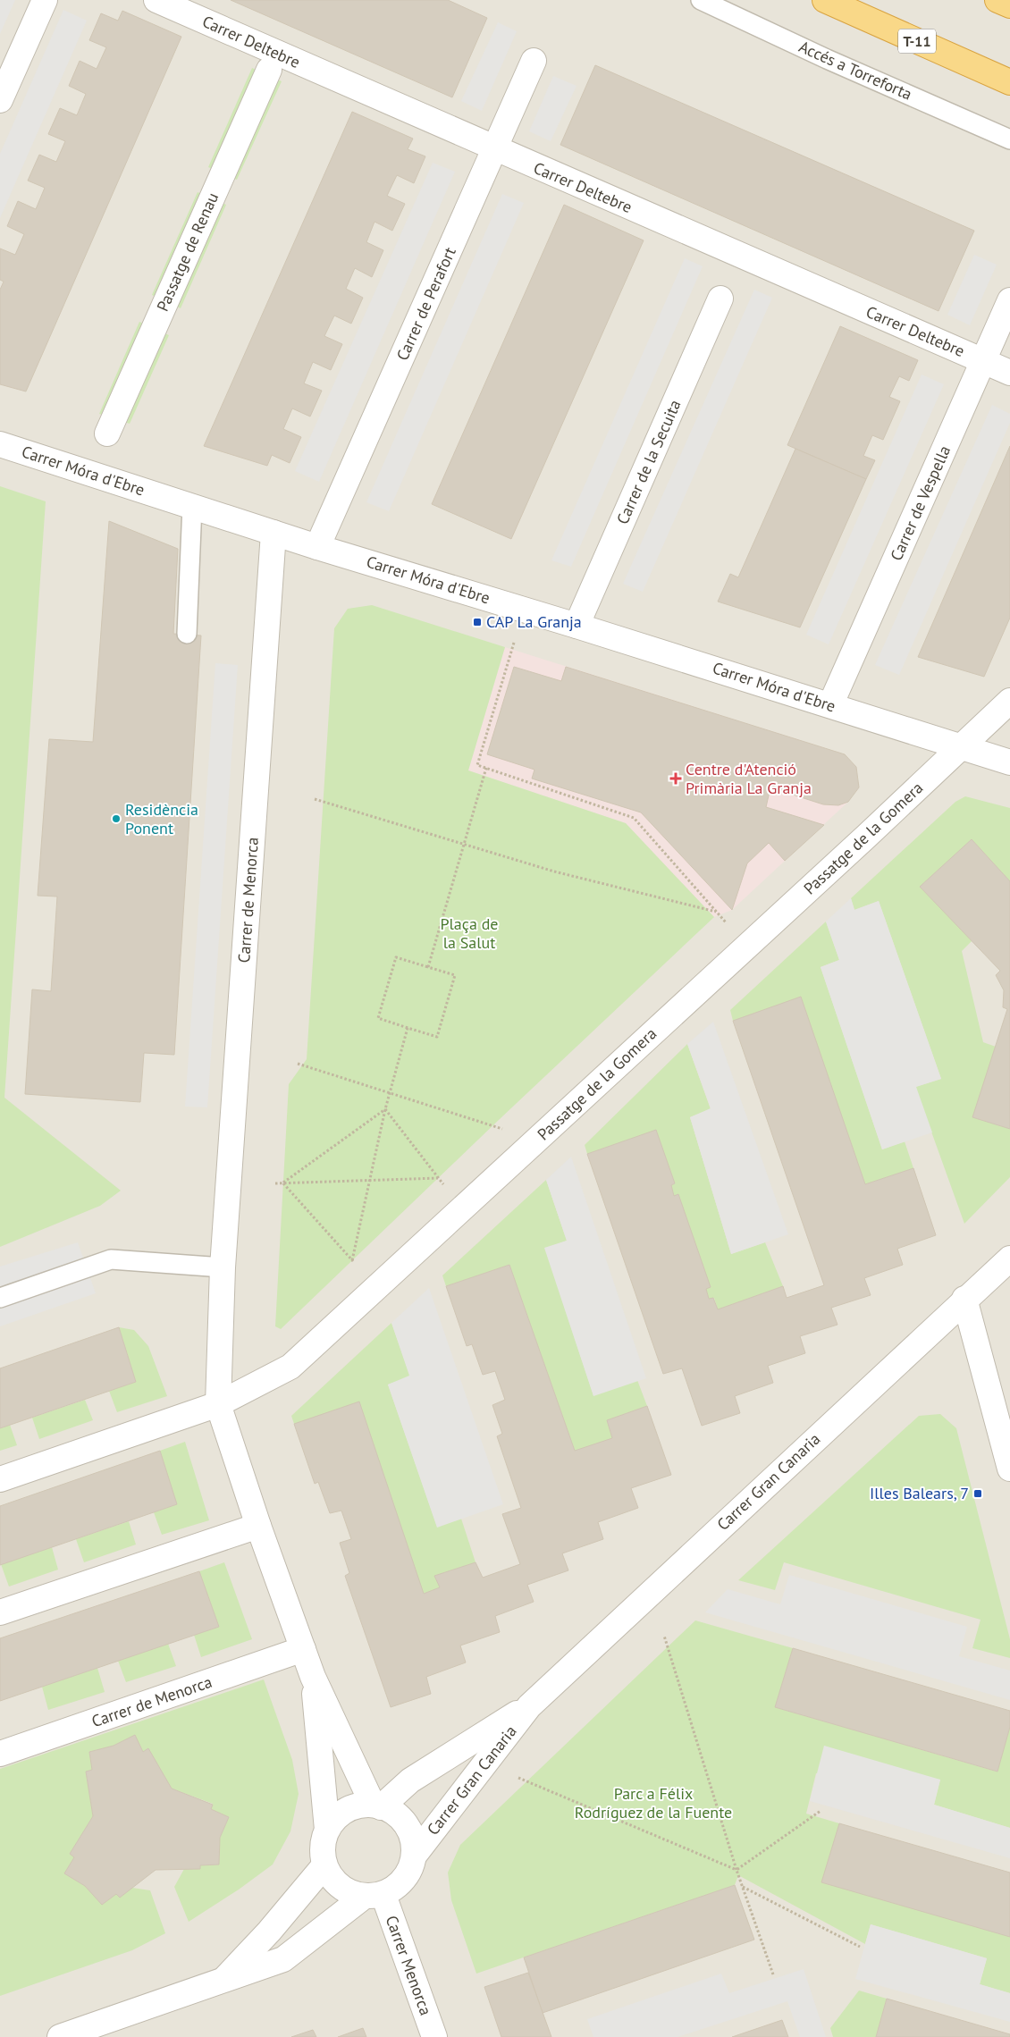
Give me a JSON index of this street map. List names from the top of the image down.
{
  "streets": {
    "highway": ["T-11"],
    "street": [
      "Carrer Deltebre",
      "Passatge de Renau",
      "Carrer de Perafort",
      "Carrer de la Secuita",
      "Carrer Móra d'Ebre",
      "Carrer de Vespella",
      "Passatge de la Gomera",
      "Carrer de Menorca",
      "Carrer Gran Canaria",
      "Carrer Menorca"
    ],
    "lane": ["Accés a Torreforta"]
  },
  "crossings": [
    ["Carrer Deltebre", "Carrer de Perafort"],
    ["Carrer Deltebre", "Carrer de Vespella"],
    ["Carrer de Perafort", "Carrer Móra d'Ebre"],
    ["Carrer de la Secuita", "Carrer Móra d'Ebre"],
    ["Carrer Móra d'Ebre", "Carrer de Vespella"],
    ["Carrer Móra d'Ebre", "Passatge de la Gomera"],
    ["Carrer Móra d'Ebre", "Carrer de Menorca"],
    ["Passatge de la Gomera", "Carrer de Menorca"],
    ["Carrer de Menorca", "Carrer Gran Canaria"],
    ["Carrer de Menorca", "Carrer Menorca"],
    ["Carrer Gran Canaria", "Carrer Menorca"]
  ],
  "parks": ["Plaça de la Salut", "Parc a Félix Rodríguez de la Fuente"],
  "places": {
    "transit": ["CAP La Granja", "Illes Balears, 7"],
    "health": ["Centre d'Atenció Primària La Granja"],
    "other": ["Residència Ponent"]
  }
}
